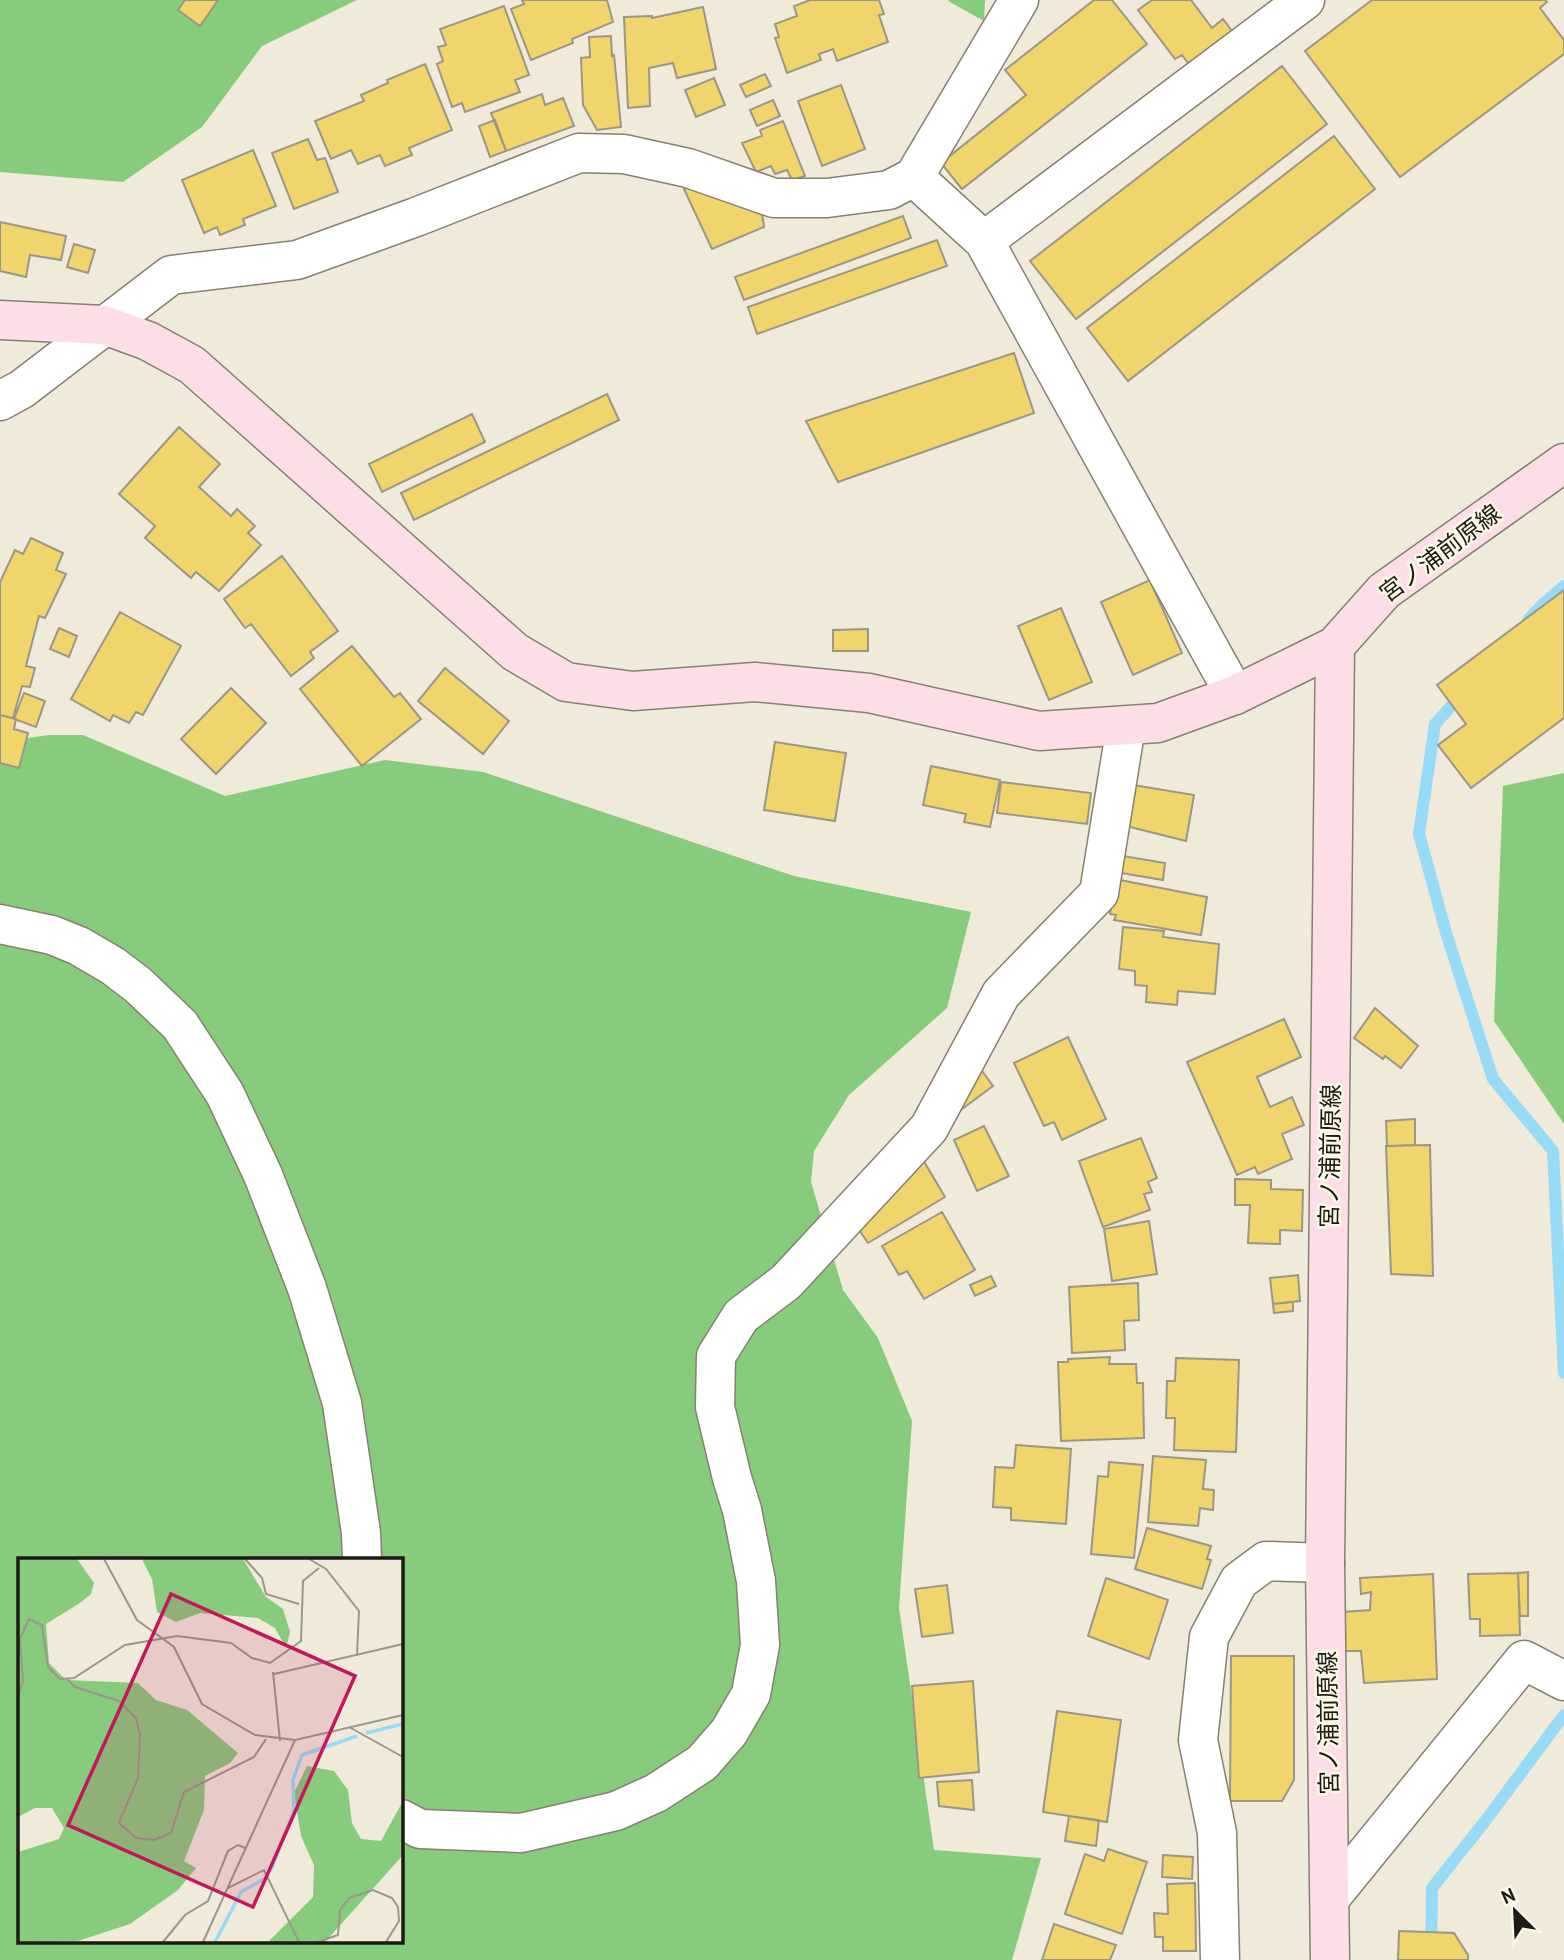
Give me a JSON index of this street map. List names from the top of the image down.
{
  "streets": {
    "main road": ["宮ノ浦前原線"]
  },
  "north": "top left"
}
